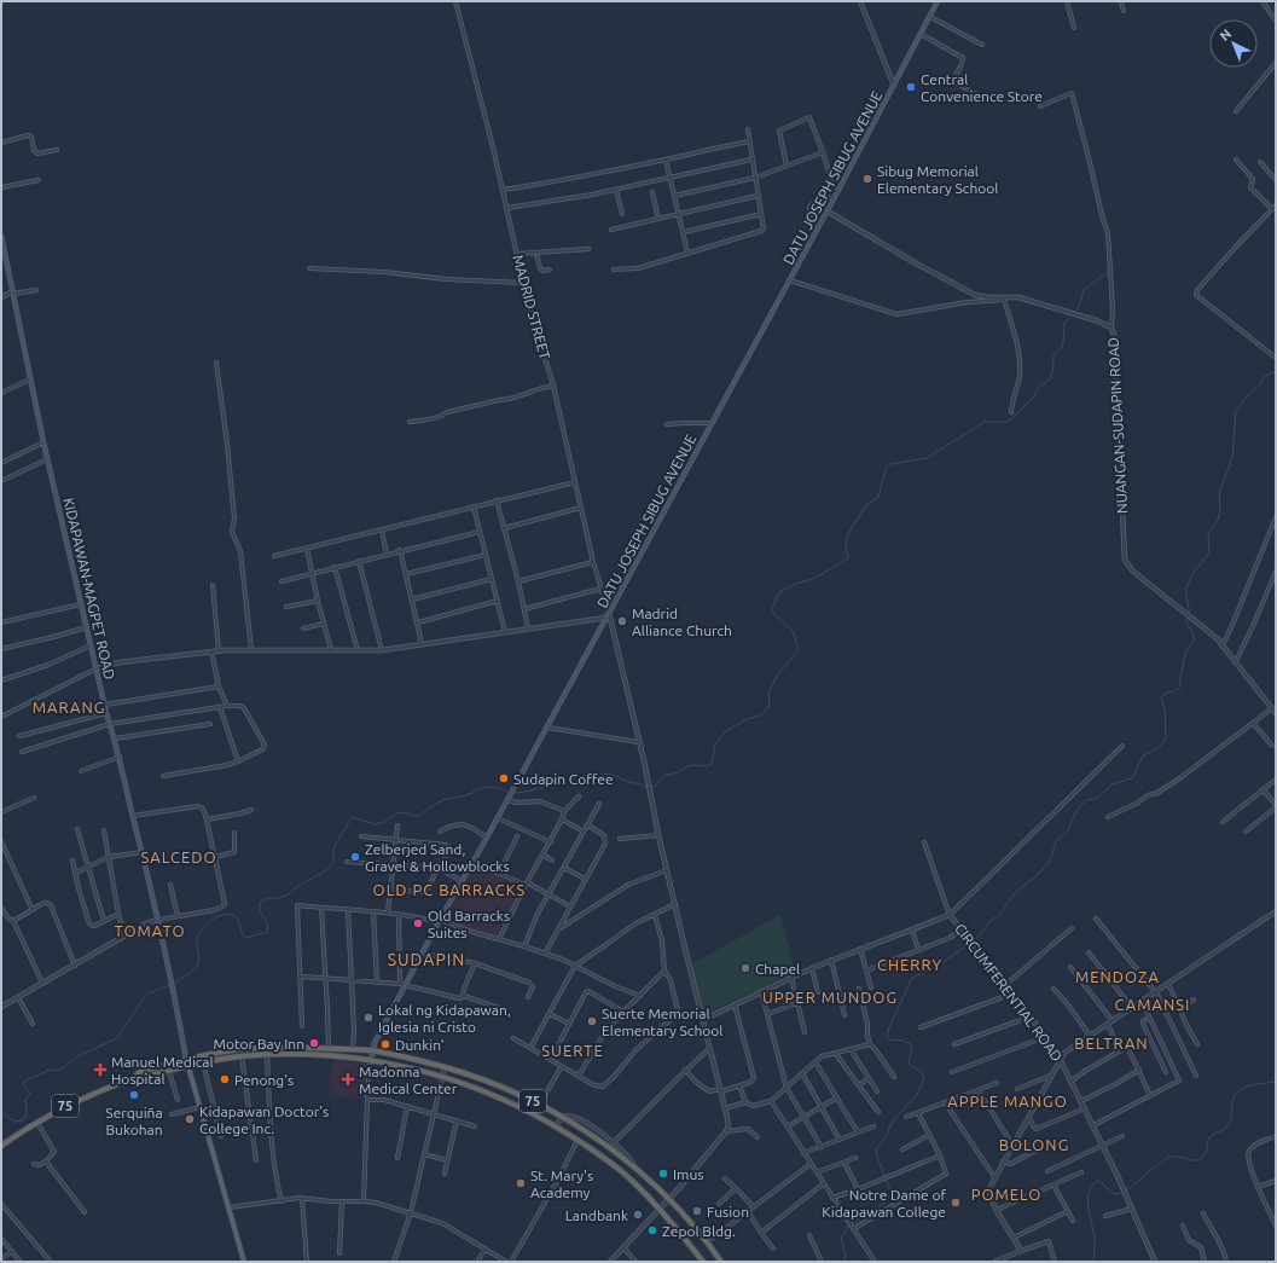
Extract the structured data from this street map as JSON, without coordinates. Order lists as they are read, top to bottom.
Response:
{
  "streets": {
    "highway": ["75"],
    "main road": ["DATU JOSEPH SIBUG AVENUE", "KIDAPAWAN-MAGPET ROAD"],
    "street": ["MADRID STREET", "NUANGAN-SUDAPIN ROAD", "CIRCUMFERENTIAL ROAD"]
  },
  "crossings": [
    ["DATU JOSEPH SIBUG AVENUE", "MADRID STREET"],
    ["DATU JOSEPH SIBUG AVENUE", "NUANGAN-SUDAPIN ROAD"],
    ["DATU JOSEPH SIBUG AVENUE", "75"],
    ["KIDAPAWAN-MAGPET ROAD", "75"]
  ],
  "districts": [
    "MARANG",
    "SALCEDO",
    "OLD PC BARRACKS",
    "TOMATO",
    "SUDAPIN",
    "CHERRY",
    "MENDOZA",
    "UPPER MUNDOG",
    "CAMANSI",
    "BELTRAN",
    "SUERTE",
    "APPLE MANGO",
    "BOLONG",
    "POMELO"
  ],
  "places": {
    "other": [
      "Central Convenience Store",
      "Sibug Memorial Elementary School",
      "Madrid Alliance Church",
      "Sudapin Coffee",
      "Zelberjed Sand, Gravel & Hollowblocks",
      "Old Barracks Suites",
      "Chapel",
      "Lokal ng Kidapawan, Iglesia ni Cristo",
      "Suerte Memorial Elementary School",
      "Motor Bay Inn",
      "Dunkin'",
      "Penong's",
      "Serquiña Bukohan",
      "Kidapawan Doctor's College Inc.",
      "Imus",
      "St. Mary's Academy",
      "Notre Dame of Kidapawan College",
      "Fusion",
      "Landbank",
      "Zepol Bldg."
    ],
    "health": ["Manuel Medical Hospital", "Madonna Medical Center"]
  },
  "north": "top left"
}
